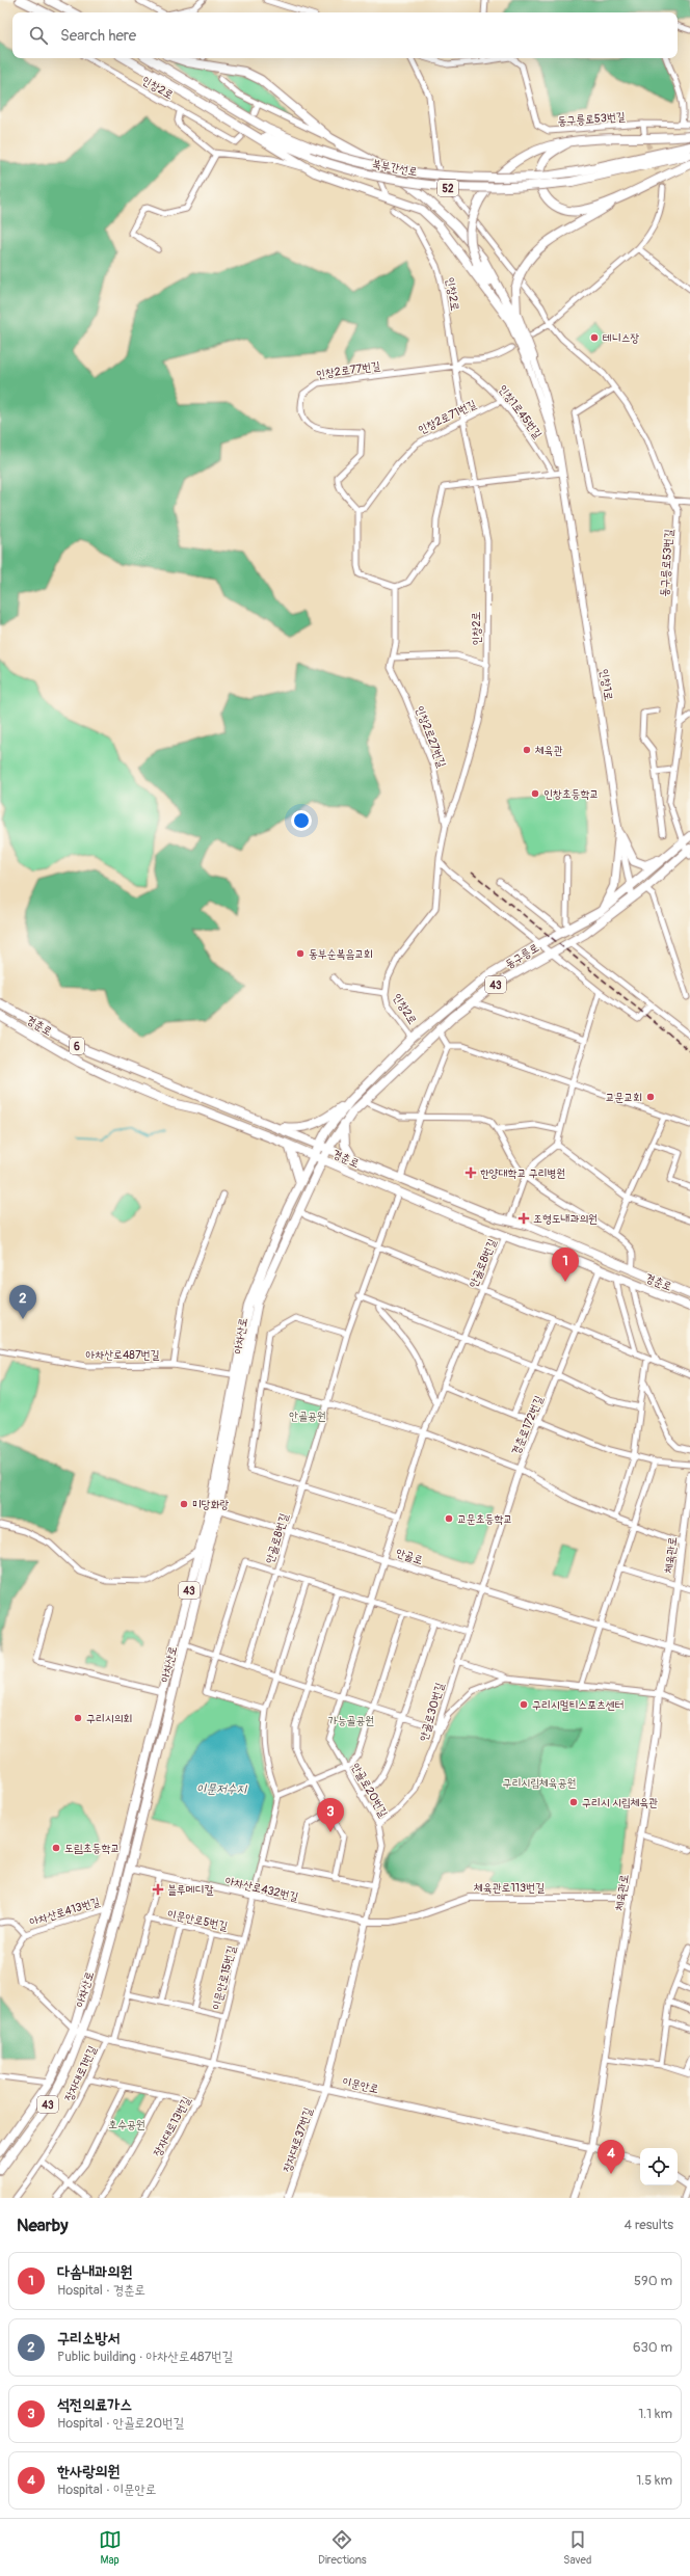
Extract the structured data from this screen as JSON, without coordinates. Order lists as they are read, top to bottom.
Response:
{
  "streets": {
    "main road": [
      "북부간선로",
      "52",
      "동구릉로",
      "43",
      "경춘로",
      "6",
      "아차산로"
    ],
    "street": [
      "인창2로",
      "동구릉로53번길",
      "인창2로77번길",
      "인창1로45번길",
      "인창2로71번길",
      "인창1로",
      "인창2로27번길",
      "안골로8번길",
      "아차산로487번길",
      "경춘로172번길",
      "체육관로",
      "안골로",
      "안골로30번길",
      "안골로20번길",
      "체육관로113번길",
      "아차산로432번길",
      "아차산로413번길",
      "이문안로5번길",
      "이문안로15번길",
      "장자대로1번길",
      "이문안로",
      "장자대로13번길",
      "장자대로37번길"
    ]
  },
  "crossings": [
    ["인창2로", "인창2로77번길"],
    ["인창2로", "인창1로45번길"],
    ["인창2로", "인창2로71번길"],
    ["인창2로", "인창2로27번길"],
    ["인창2로", "동구릉로"],
    ["동구릉로53번길", "동구릉로"],
    ["인창2로77번길", "인창1로45번길"],
    ["인창2로77번길", "인창2로71번길"],
    ["인창1로45번길", "인창2로71번길"],
    ["인창1로", "동구릉로"],
    ["동구릉로", "경춘로"],
    ["동구릉로", "아차산로"],
    ["경춘로", "안골로8번길"],
    ["경춘로", "아차산로"],
    ["경춘로", "경춘로172번길"],
    ["안골로8번길", "안골로"],
    ["안골로8번길", "안골로20번길"],
    ["아차산로", "아차산로487번길"],
    ["아차산로", "안골로"],
    ["아차산로", "아차산로432번길"],
    ["아차산로", "아차산로413번길"],
    ["아차산로", "이문안로"],
    ["경춘로172번길", "안골로"],
    ["경춘로172번길", "안골로30번길"],
    ["체육관로", "안골로"],
    ["체육관로", "체육관로113번길"],
    ["체육관로", "이문안로"],
    ["안골로", "안골로30번길"],
    ["안골로", "안골로20번길"],
    ["안골로30번길", "안골로20번길"],
    ["안골로20번길", "체육관로113번길"],
    ["안골로20번길", "아차산로432번길"],
    ["안골로20번길", "장자대로37번길"],
    ["체육관로113번길", "아차산로432번길"],
    ["체육관로113번길", "장자대로37번길"],
    ["아차산로432번길", "이문안로15번길"],
    ["아차산로432번길", "장자대로37번길"],
    ["아차산로413번길", "이문안로"],
    ["이문안로5번길", "이문안로15번길"],
    ["이문안로15번길", "이문안로"],
    ["이문안로15번길", "장자대로13번길"],
    ["장자대로1번길", "이문안로"],
    ["이문안로", "장자대로13번길"],
    ["이문안로", "장자대로37번길"]
  ],
  "water": ["이문저수지"],
  "parks": [
    "안골공원",
    "가능골공원",
    "구리시립체육공원",
    "호수공원"
  ],
  "places": {
    "other": [
      "테니스장",
      "체육관",
      "인창초등학교",
      "동부순복음교회",
      "교문교회",
      "미당화랑",
      "교문초등학교",
      "구리시멀티스포츠센터",
      "구리시의회",
      "구리시 시립체육관",
      "도림초등학교"
    ],
    "health": ["한양대학교 구리병원", "조형도내과의원", "블루메디칼"]
  },
  "page": {
    "search": "Search here",
    "pins": [
      "1",
      "2",
      "3",
      "4"
    ],
    "heading": ["Nearby", "4 results"],
    "list": [
      {
        "mark": "1",
        "name": "다솜내과의원",
        "note": "Hospital · 경춘로",
        "value": "590 m"
      },
      {
        "mark": "2",
        "name": "구리소방서",
        "note": "Public building · 아차산로487번길",
        "value": "630 m"
      },
      {
        "mark": "3",
        "name": "석전의료가스",
        "note": "Hospital · 안골로20번길",
        "value": "1.1 km"
      },
      {
        "mark": "4",
        "name": "한사랑의원",
        "note": "Hospital · 이문안로",
        "value": "1.5 km"
      }
    ],
    "nav": ["Map", "Directions", "Saved"]
  }
}
